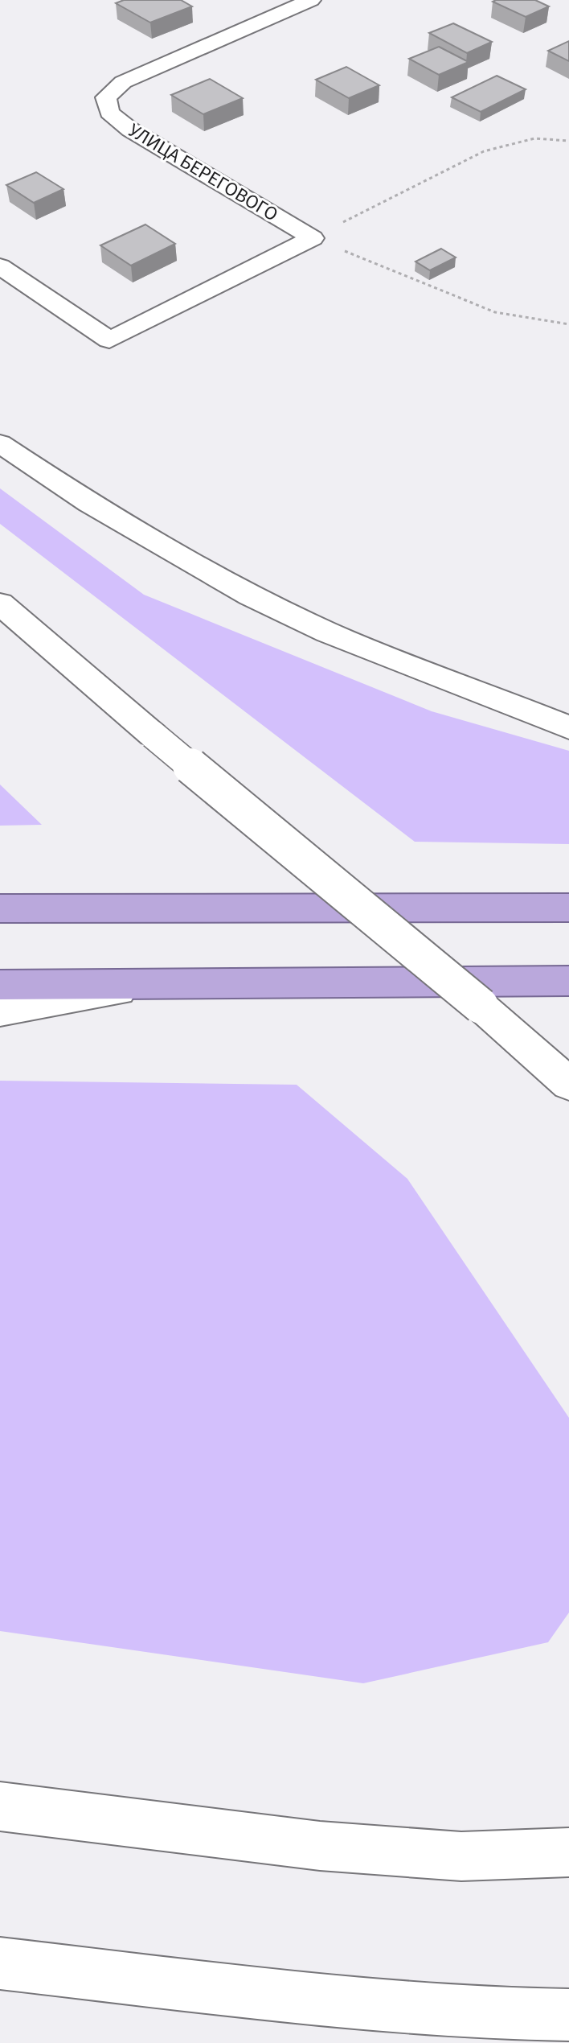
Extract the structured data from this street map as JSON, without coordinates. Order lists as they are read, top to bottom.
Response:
{
  "streets": {
    "main road": ["УЛИЦА БЕРЕГОВОГО"]
  }
}
